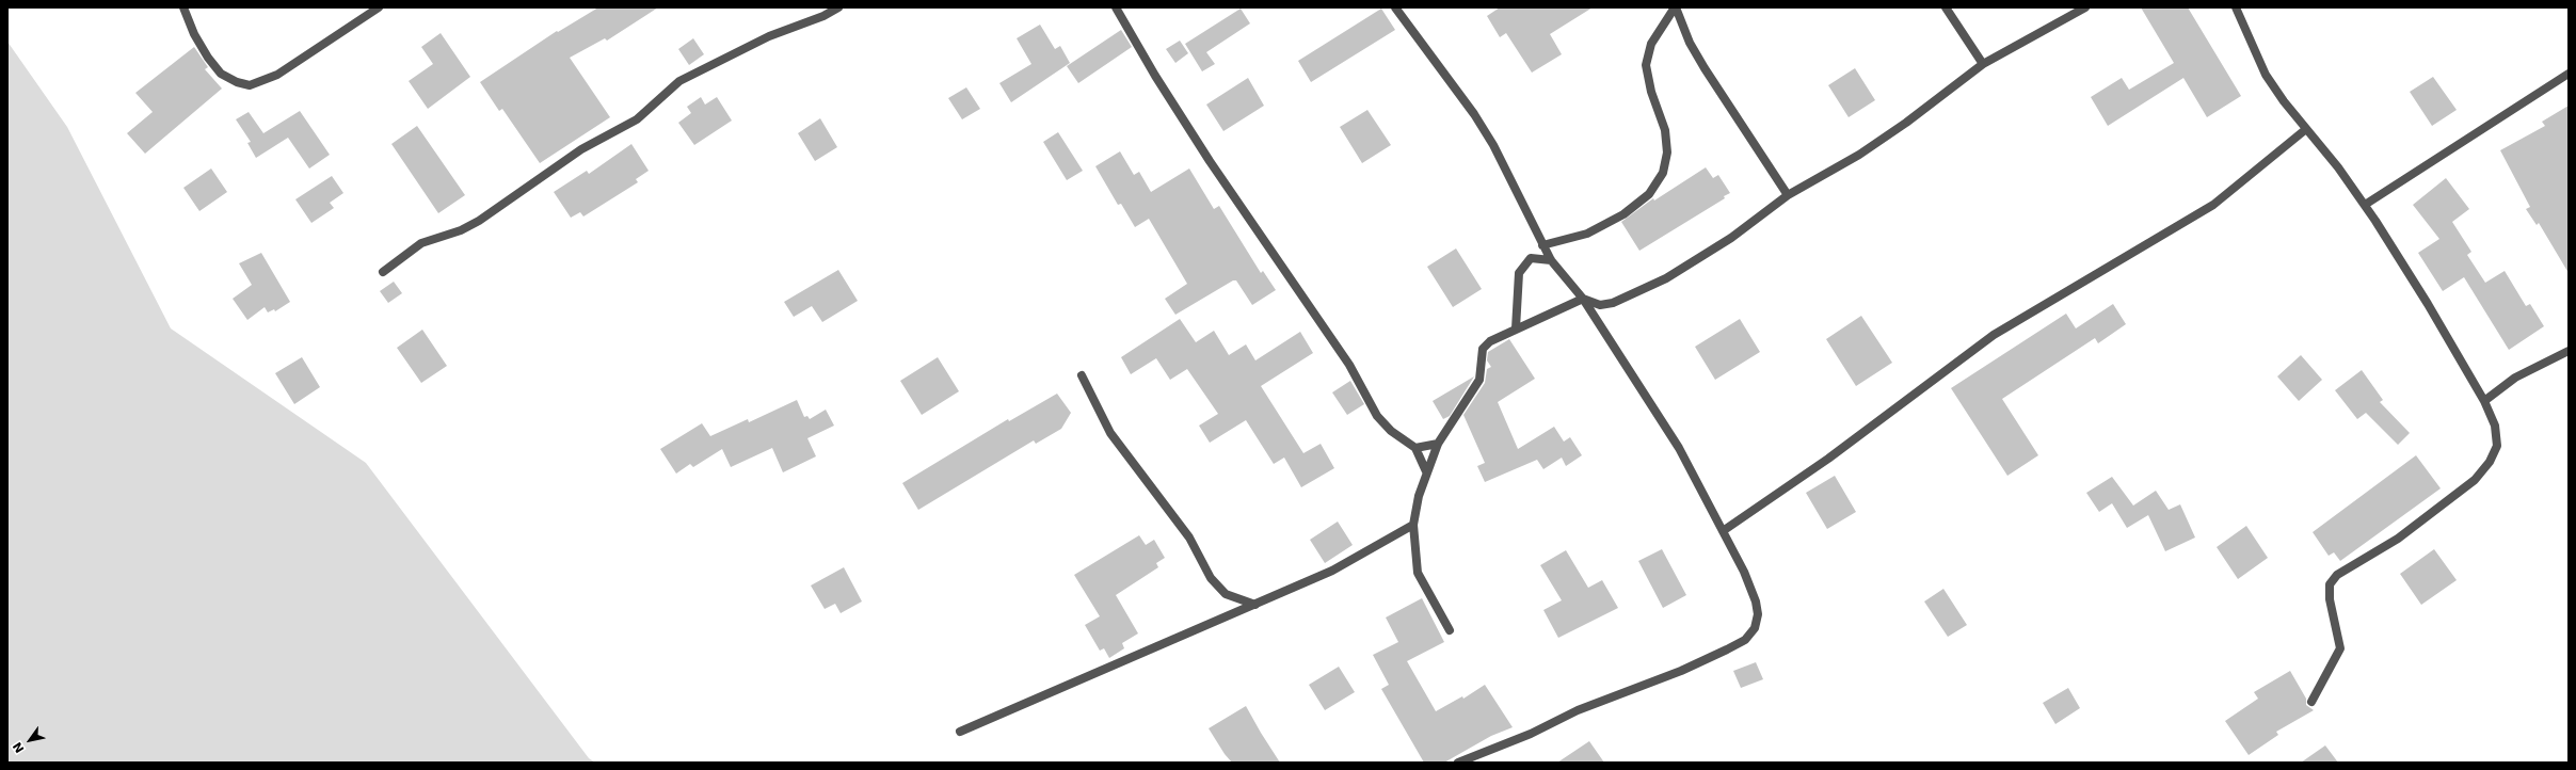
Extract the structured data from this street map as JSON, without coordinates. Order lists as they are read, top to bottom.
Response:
{
  "north": "bottom left"
}
